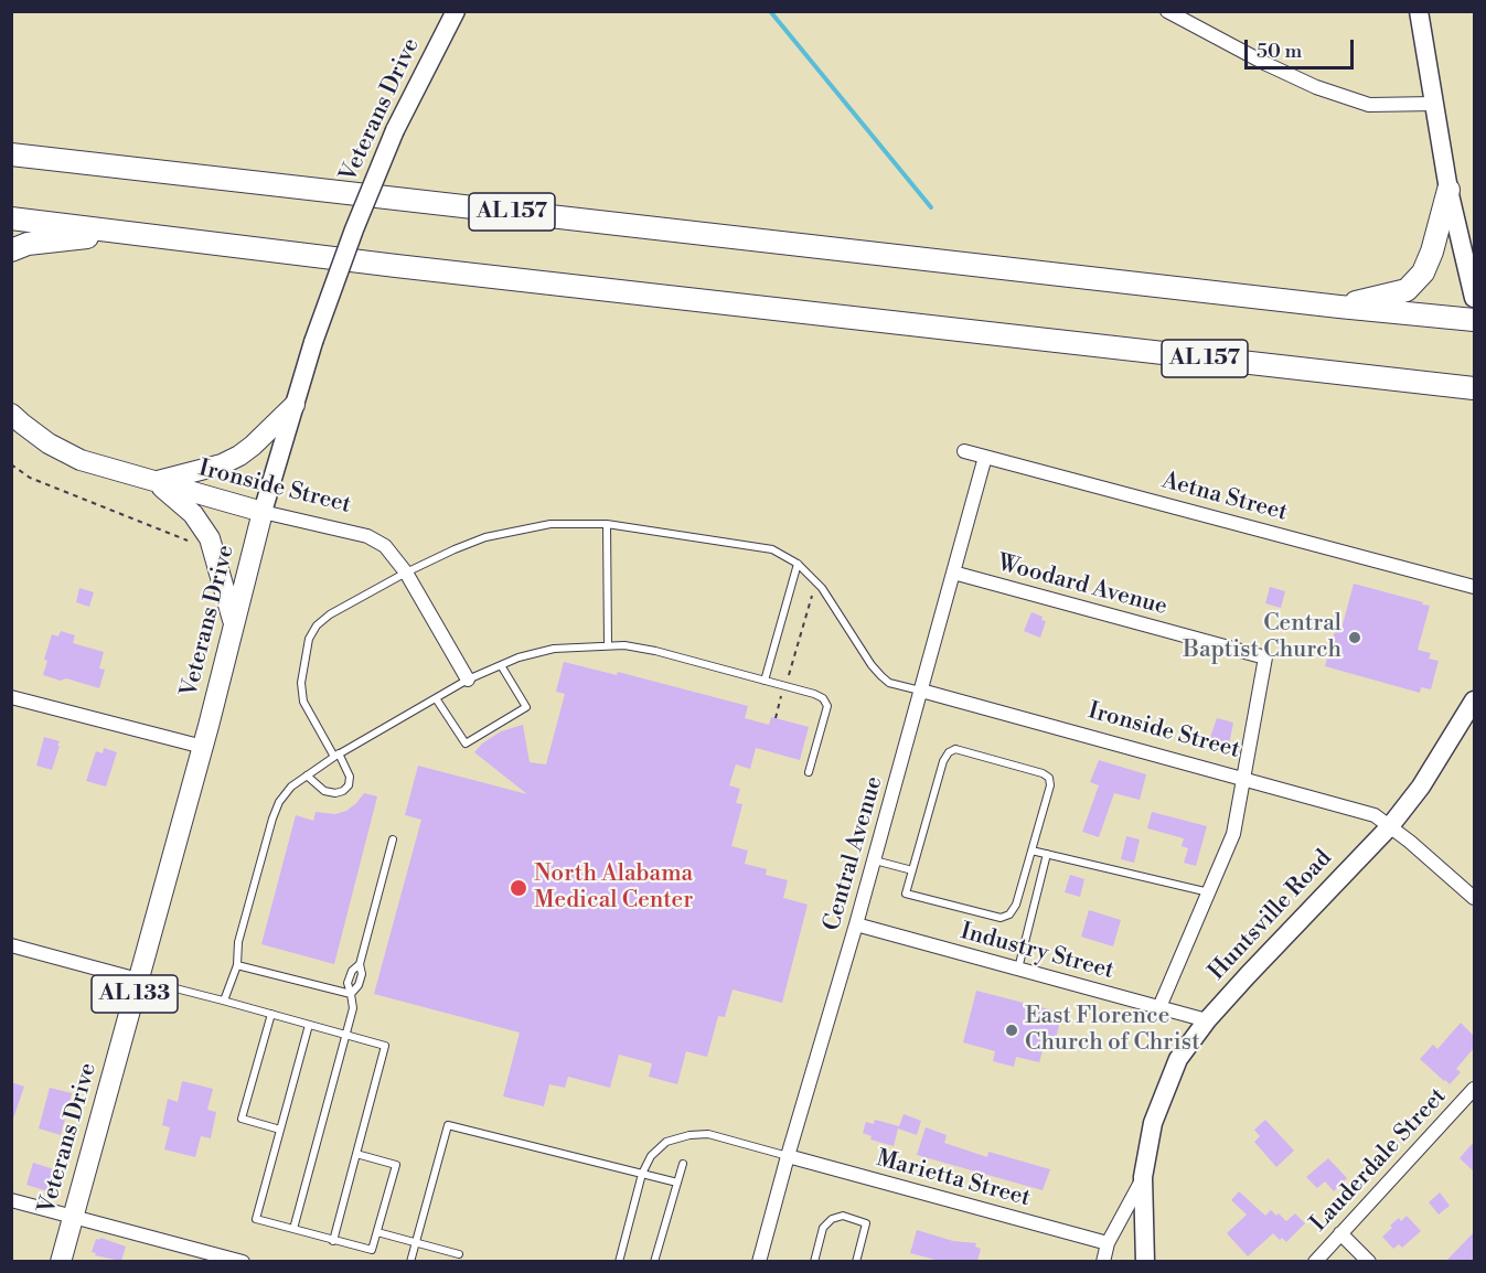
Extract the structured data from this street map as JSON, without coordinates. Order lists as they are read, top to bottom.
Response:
{
  "streets": {
    "highway": ["AL 157"],
    "main road": [
      "Veterans Drive",
      "Ironside Street",
      "Huntsville Road",
      "AL 133"
    ],
    "street": [
      "Aetna Street",
      "Woodard Avenue",
      "Central Avenue",
      "Industry Street",
      "Lauderdale Street",
      "Marietta Street"
    ]
  },
  "crossings": [
    ["Veterans Drive", "Ironside Street"],
    ["Ironside Street", "Woodard Avenue"],
    ["Ironside Street", "Central Avenue"],
    ["Ironside Street", "Huntsville Road"],
    ["Aetna Street", "Central Avenue"],
    ["Woodard Avenue", "Central Avenue"],
    ["Woodard Avenue", "Industry Street"],
    ["Central Avenue", "Industry Street"],
    ["Central Avenue", "Marietta Street"],
    ["Huntsville Road", "Industry Street"]
  ],
  "places": ["Central Baptist Church", "North Alabama Medical Center", "East Florence Church of Christ"],
  "scale_bar": "50 m"
}
